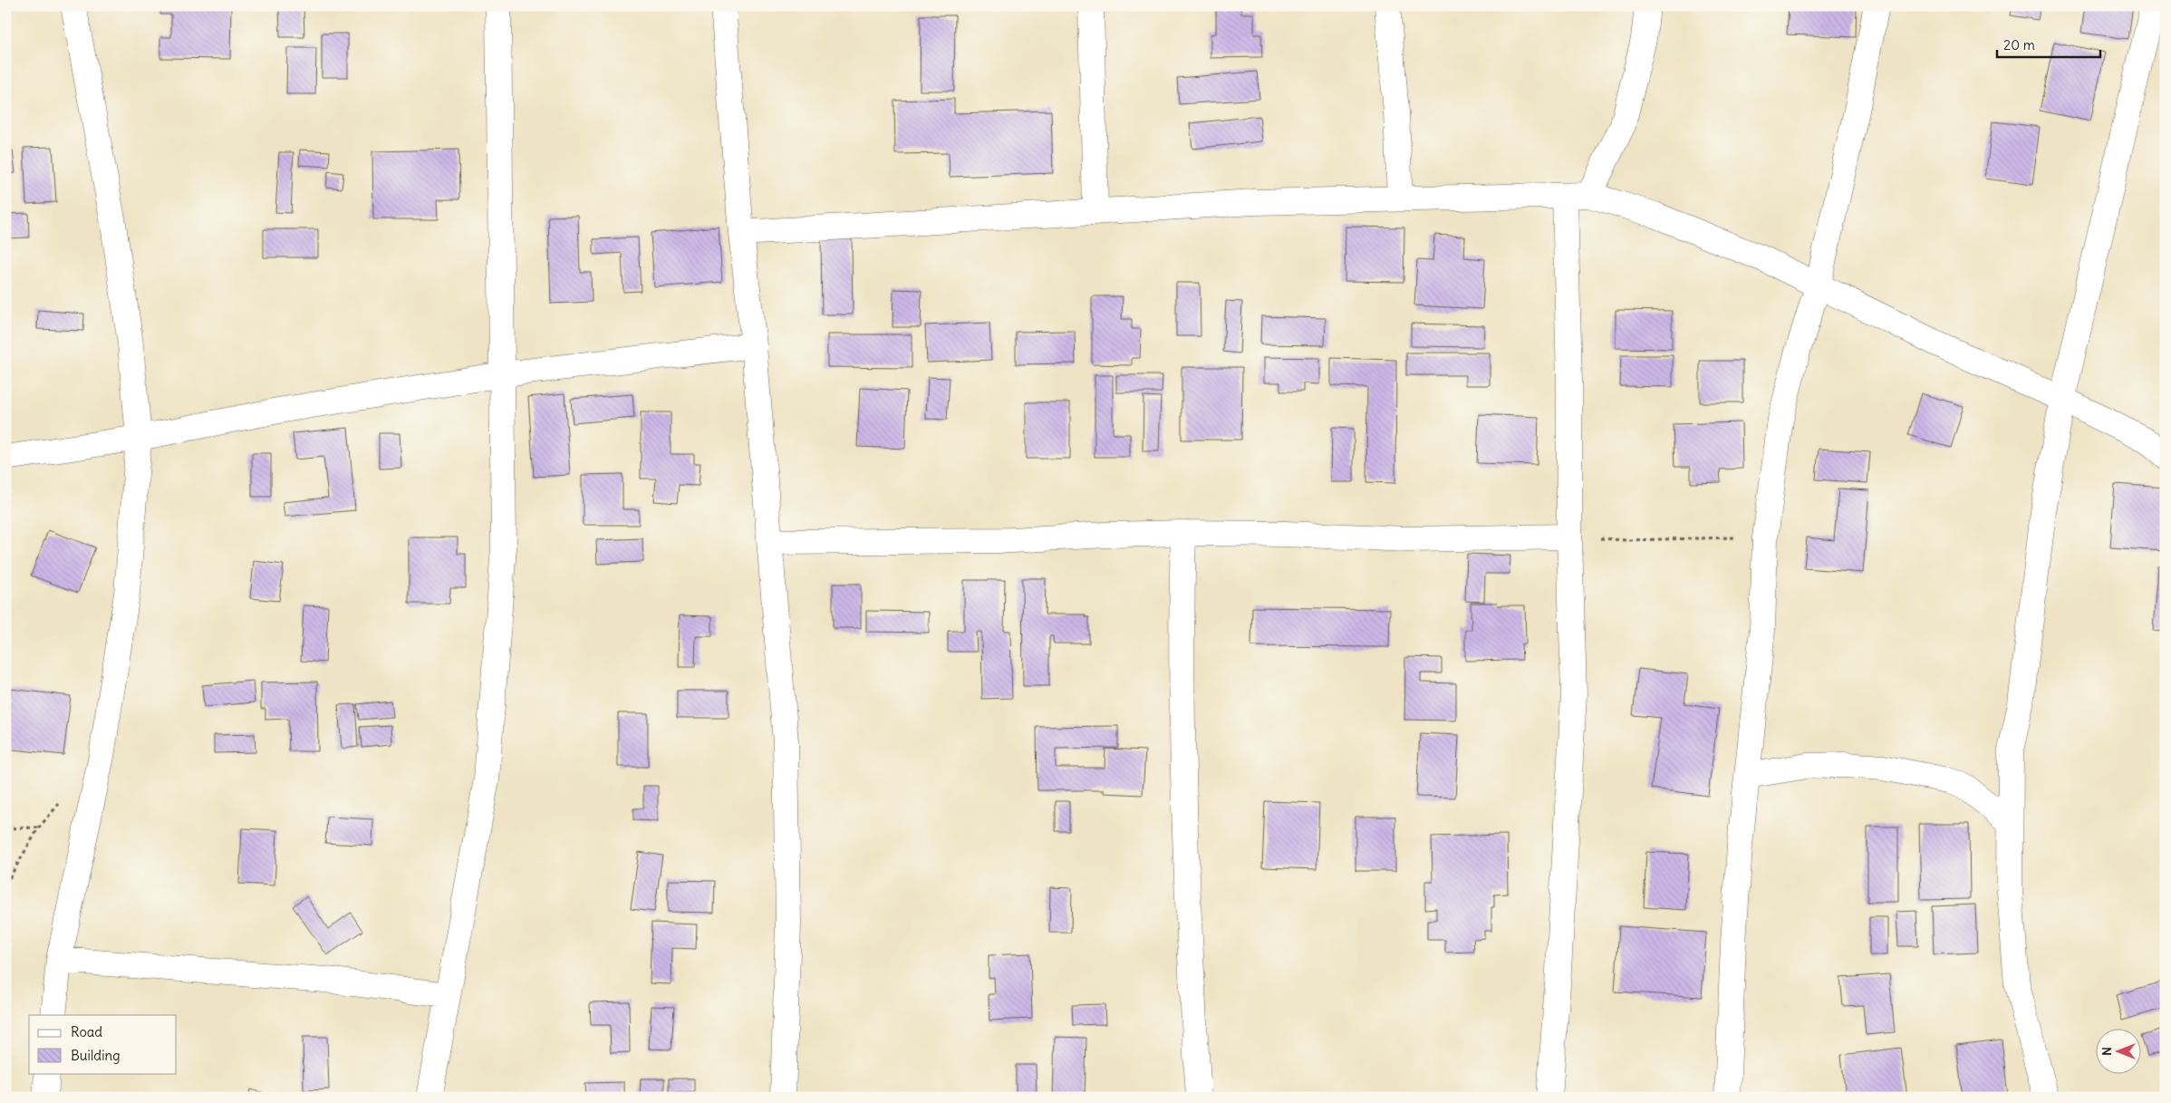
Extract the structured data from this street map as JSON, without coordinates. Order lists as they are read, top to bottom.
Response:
{
  "legend": ["Road", "Building"],
  "scale_bar": "20 m",
  "north": "left"
}
